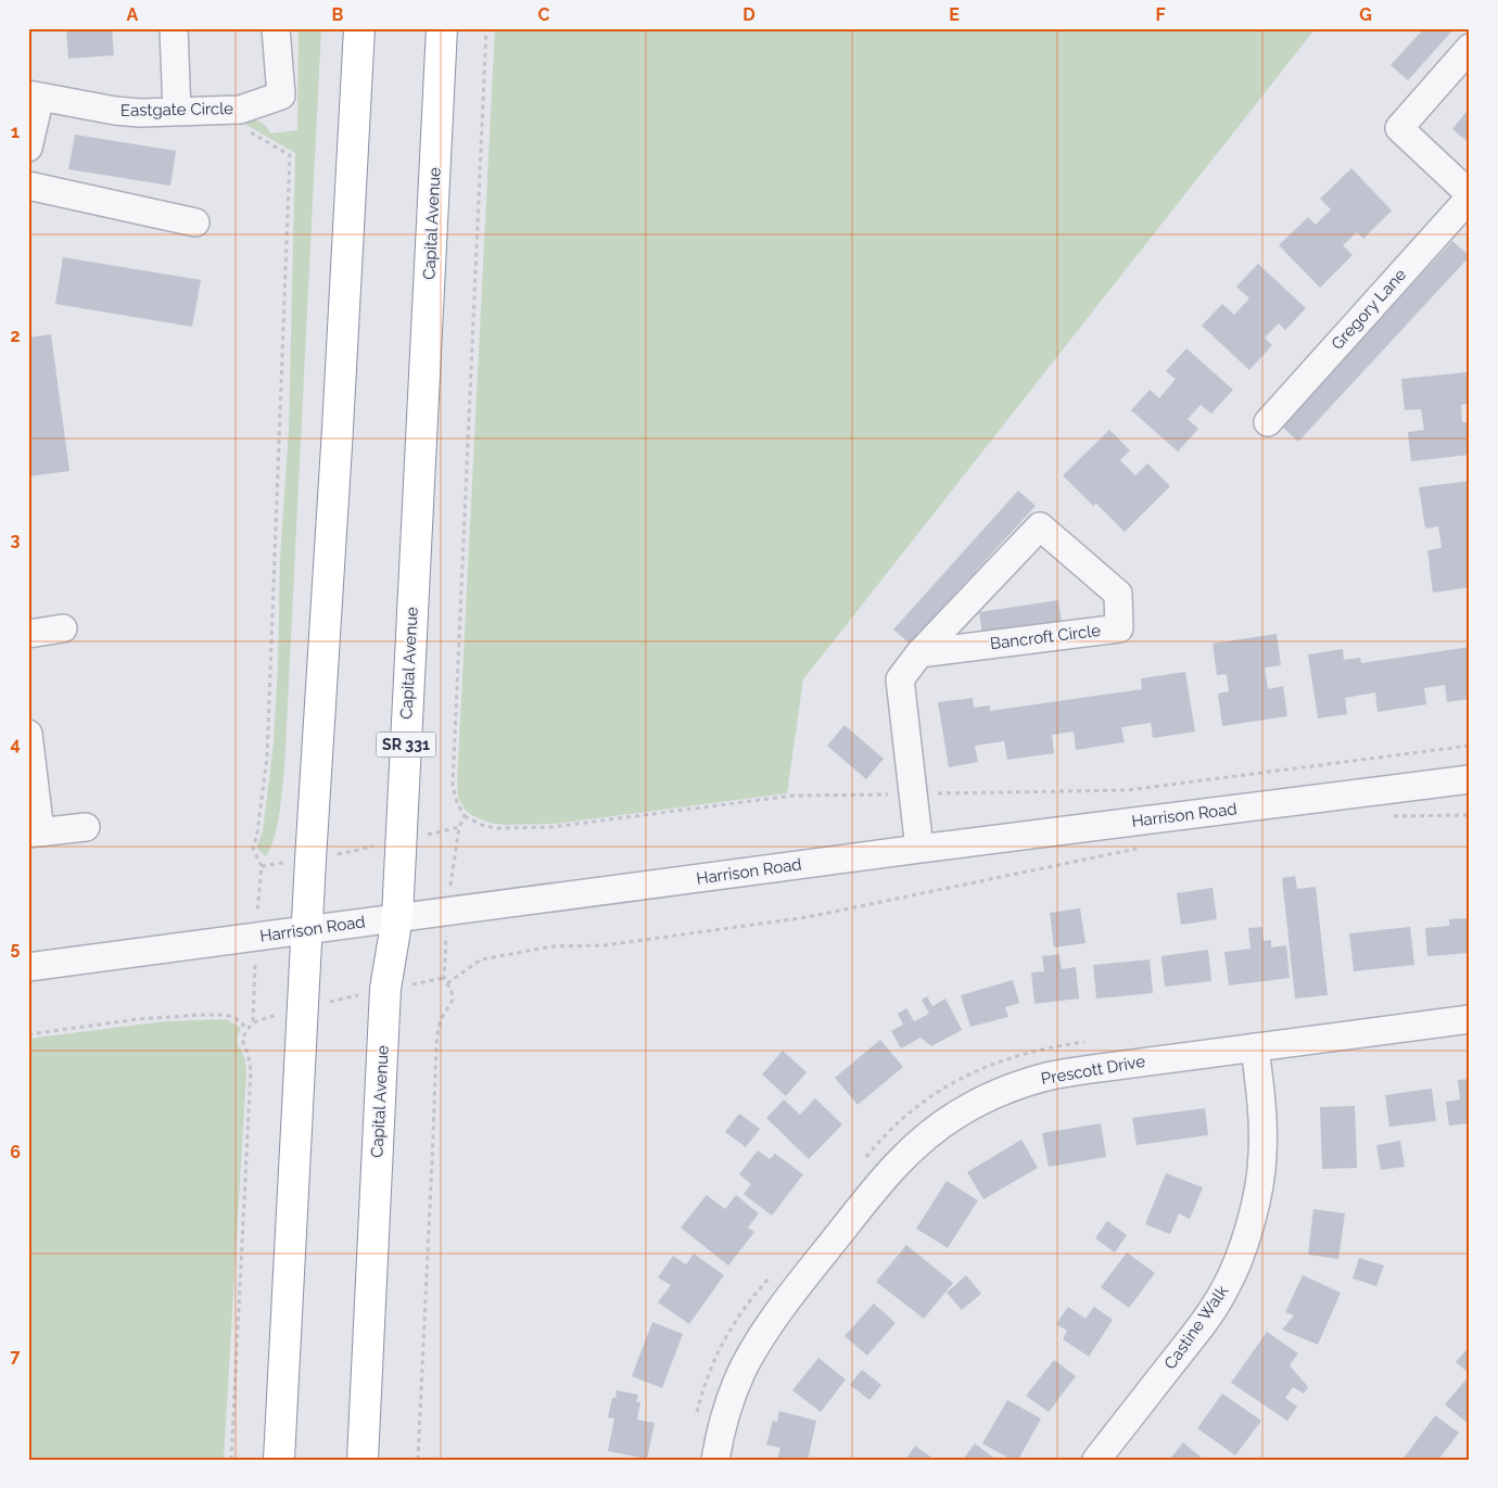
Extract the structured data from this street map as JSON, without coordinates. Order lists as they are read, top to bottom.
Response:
{
  "streets": {
    "highway": ["Capital Avenue", "SR 331"],
    "street": [
      "Eastgate Circle",
      "Gregory Lane",
      "Bancroft Circle",
      "Harrison Road",
      "Prescott Drive",
      "Castine Walk"
    ]
  },
  "crossings": [
    ["Capital Avenue", "Harrison Road"],
    ["Bancroft Circle", "Harrison Road"],
    ["Prescott Drive", "Castine Walk"]
  ],
  "grid": {
    "columns": [
      "A",
      "B",
      "C",
      "D",
      "E",
      "F",
      "G"
    ],
    "rows": [
      "1",
      "2",
      "3",
      "4",
      "5",
      "6",
      "7"
    ]
  }
}
